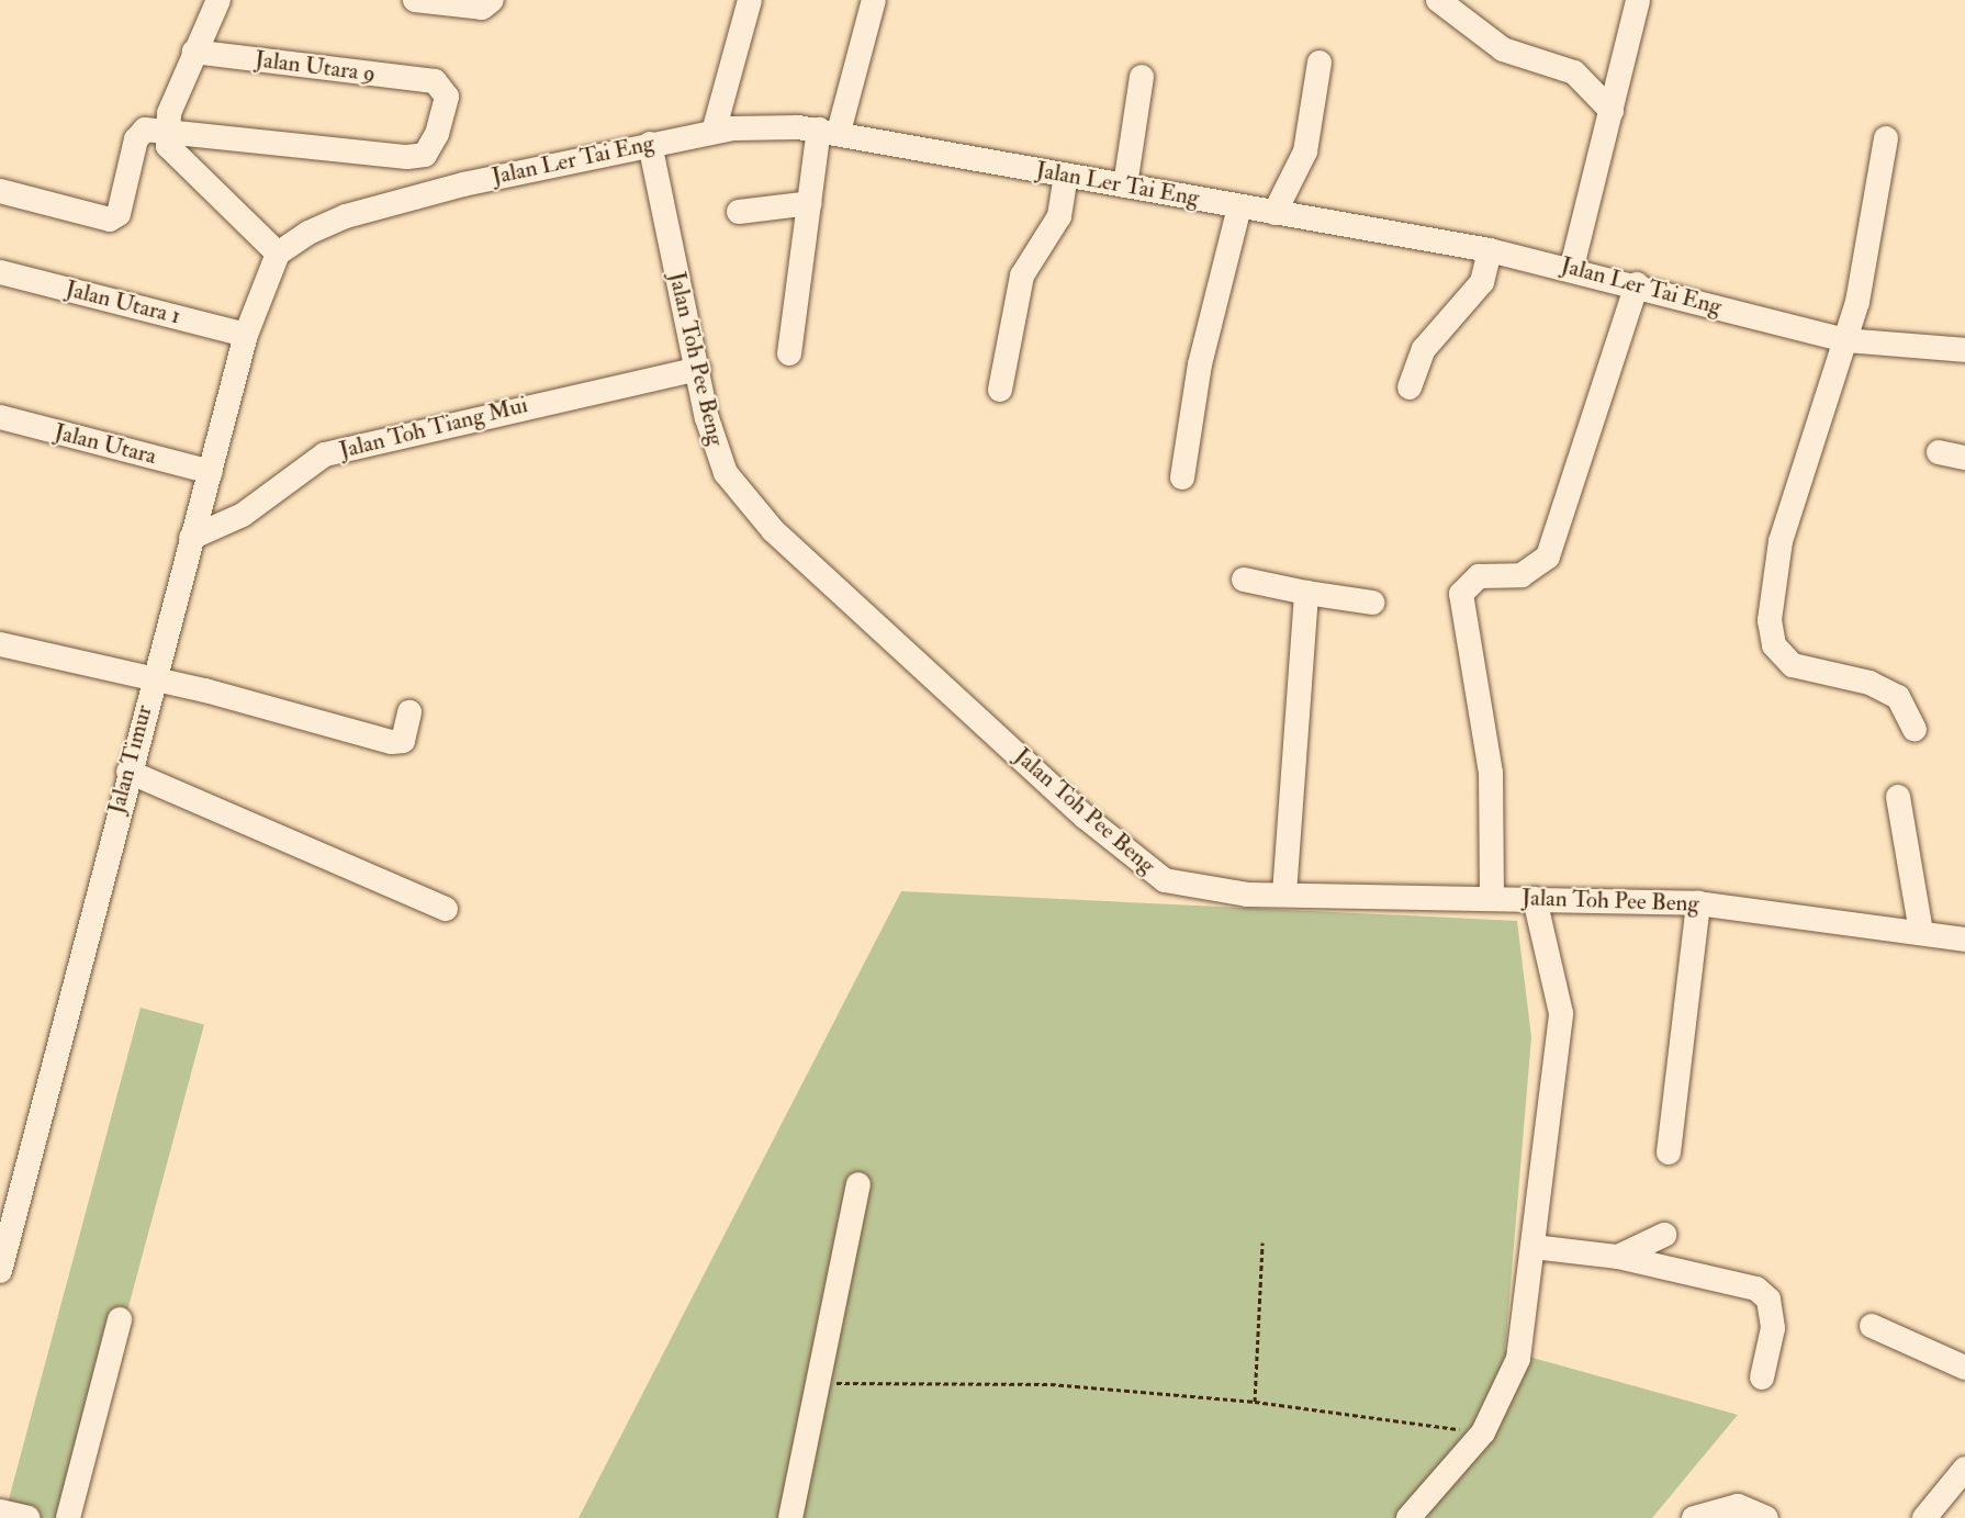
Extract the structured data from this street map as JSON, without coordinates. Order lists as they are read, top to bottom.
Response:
{
  "streets": {
    "street": [
      "Jalan Utara 9",
      "Jalan Ler Tai Eng",
      "Jalan Utara 1",
      "Jalan Toh Pee Beng",
      "Jalan Toh Tiang Mui",
      "Jalan Utara",
      "Jalan Timur"
    ]
  },
  "crossings": [
    ["Jalan Ler Tai Eng", "Jalan Toh Pee Beng"],
    ["Jalan Ler Tai Eng", "Jalan Timur"],
    ["Jalan Utara 1", "Jalan Timur"],
    ["Jalan Toh Pee Beng", "Jalan Toh Tiang Mui"],
    ["Jalan Toh Tiang Mui", "Jalan Timur"],
    ["Jalan Utara", "Jalan Timur"]
  ]
}
